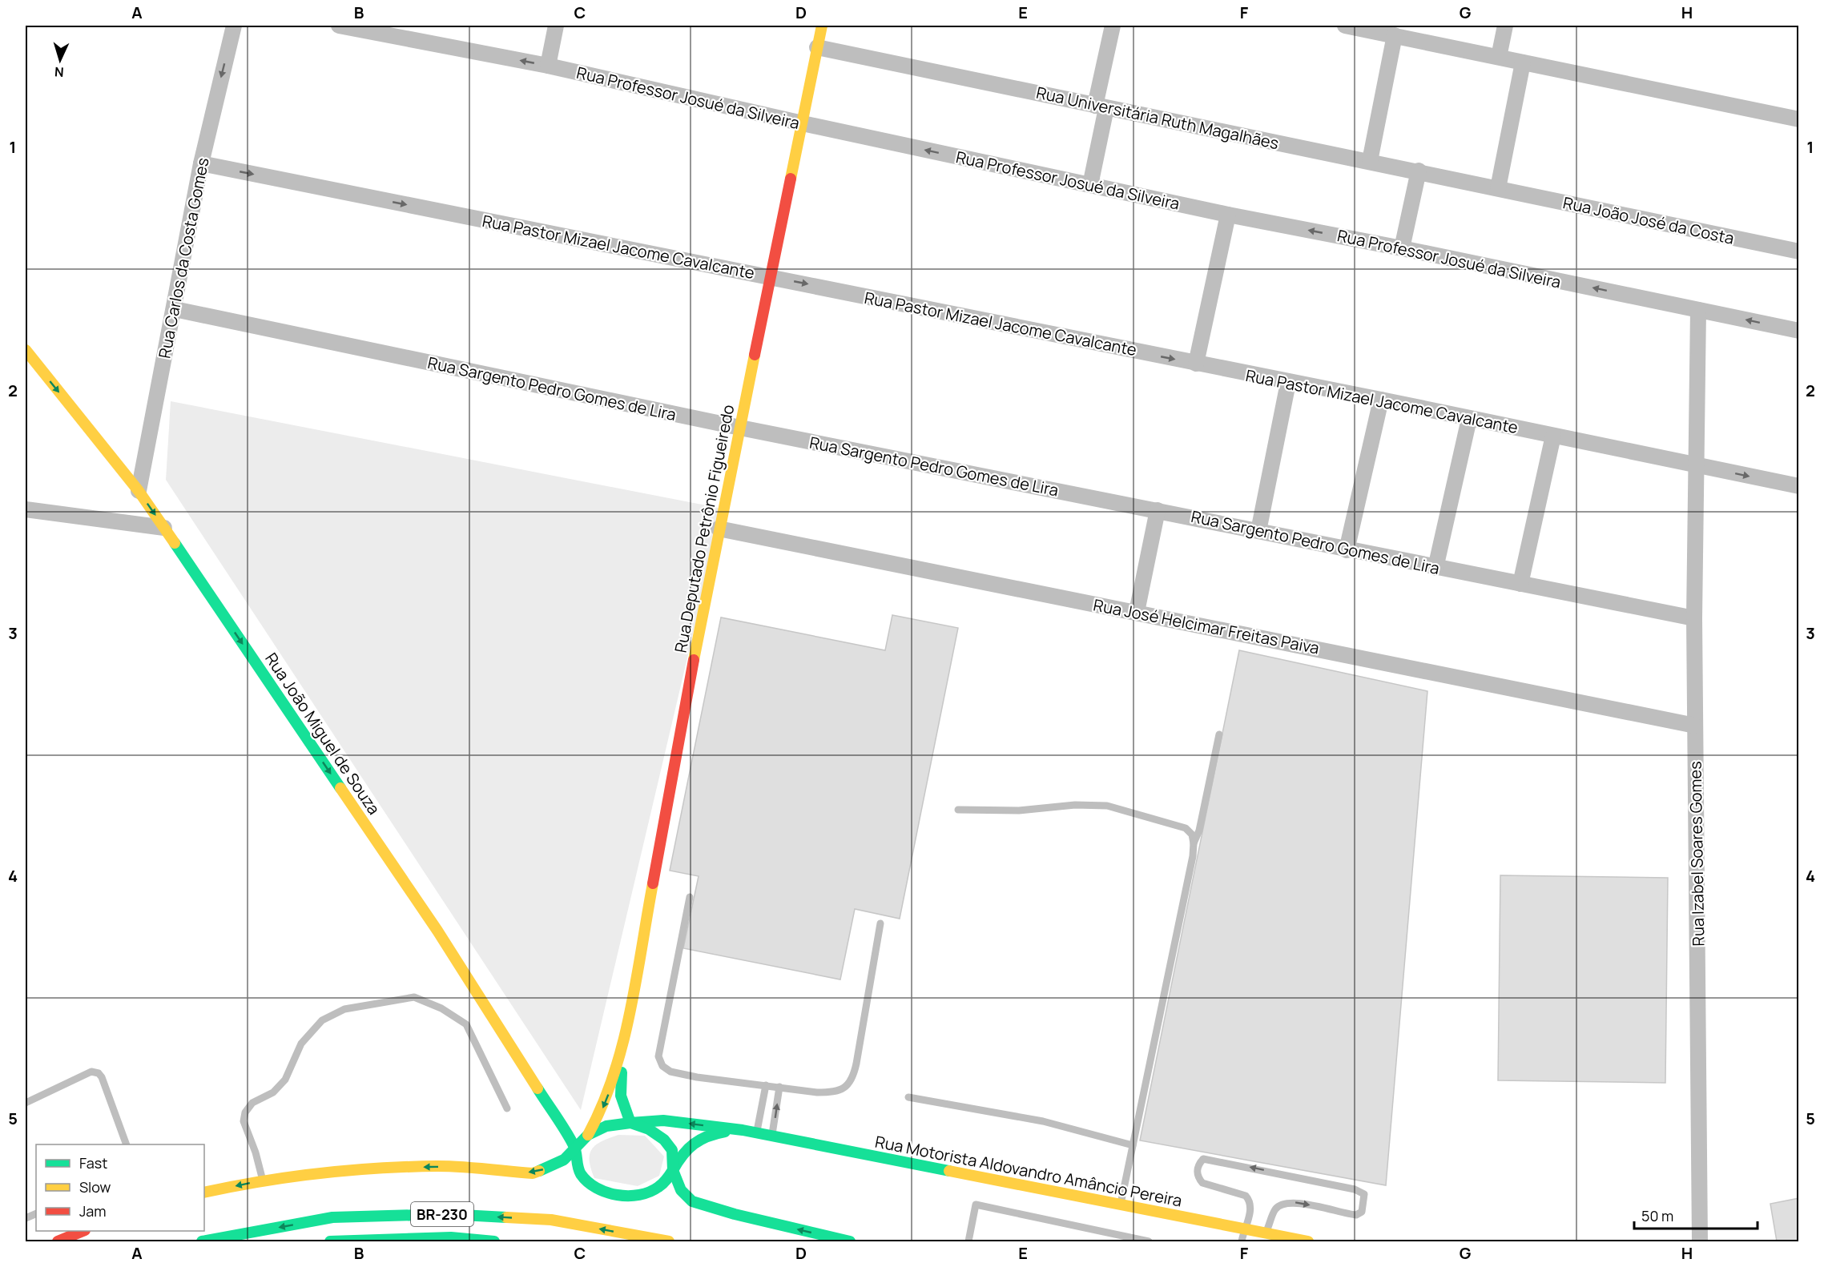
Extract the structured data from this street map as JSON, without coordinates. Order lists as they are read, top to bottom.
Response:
{
  "streets": {
    "main road": [
      "Rua Deputado Petrônio Figueiredo",
      "Rua João Miguel de Souza",
      "Rua Motorista Aldovandro Amâncio Pereira",
      "BR-230"
    ],
    "street": [
      "Rua Professor Josué da Silveira",
      "Rua Universitária Ruth Magalhães",
      "Rua João José da Costa",
      "Rua Pastor Mizael Jacome Cavalcante",
      "Rua Carlos da Costa Gomes",
      "Rua Sargento Pedro Gomes de Lira",
      "Rua José Helcimar Freitas Paiva",
      "Rua Izabel Soares Gomes"
    ]
  },
  "crossings": [
    ["Rua Professor Josué da Silveira", "Rua Deputado Petrônio Figueiredo"],
    ["Rua Professor Josué da Silveira", "Rua Izabel Soares Gomes"],
    ["Rua Universitária Ruth Magalhães", "Rua João José da Costa"],
    ["Rua Universitária Ruth Magalhães", "Rua Deputado Petrônio Figueiredo"],
    ["Rua Pastor Mizael Jacome Cavalcante", "Rua Carlos da Costa Gomes"],
    ["Rua Pastor Mizael Jacome Cavalcante", "Rua Deputado Petrônio Figueiredo"],
    ["Rua Pastor Mizael Jacome Cavalcante", "Rua Izabel Soares Gomes"],
    ["Rua Carlos da Costa Gomes", "Rua Sargento Pedro Gomes de Lira"],
    ["Rua Carlos da Costa Gomes", "Rua João Miguel de Souza"],
    ["Rua Sargento Pedro Gomes de Lira", "Rua Deputado Petrônio Figueiredo"],
    ["Rua Sargento Pedro Gomes de Lira", "Rua Izabel Soares Gomes"],
    ["Rua Deputado Petrônio Figueiredo", "Rua José Helcimar Freitas Paiva"],
    ["Rua Deputado Petrônio Figueiredo", "Rua João Miguel de Souza"],
    ["Rua Deputado Petrônio Figueiredo", "Rua Motorista Aldovandro Amâncio Pereira"],
    ["Rua José Helcimar Freitas Paiva", "Rua Izabel Soares Gomes"],
    ["Rua João Miguel de Souza", "Rua Motorista Aldovandro Amâncio Pereira"]
  ],
  "one_way": ["Rua Professor Josué da Silveira", "Rua Pastor Mizael Jacome Cavalcante", "Rua João Miguel de Souza"],
  "legend": ["Fast", "Slow", "Jam"],
  "scale_bar": "50 m",
  "north": "bottom",
  "grid": {
    "columns": [
      "A",
      "B",
      "C",
      "D",
      "E",
      "F",
      "G",
      "H"
    ],
    "rows": [
      "1",
      "2",
      "3",
      "4",
      "5"
    ]
  }
}
